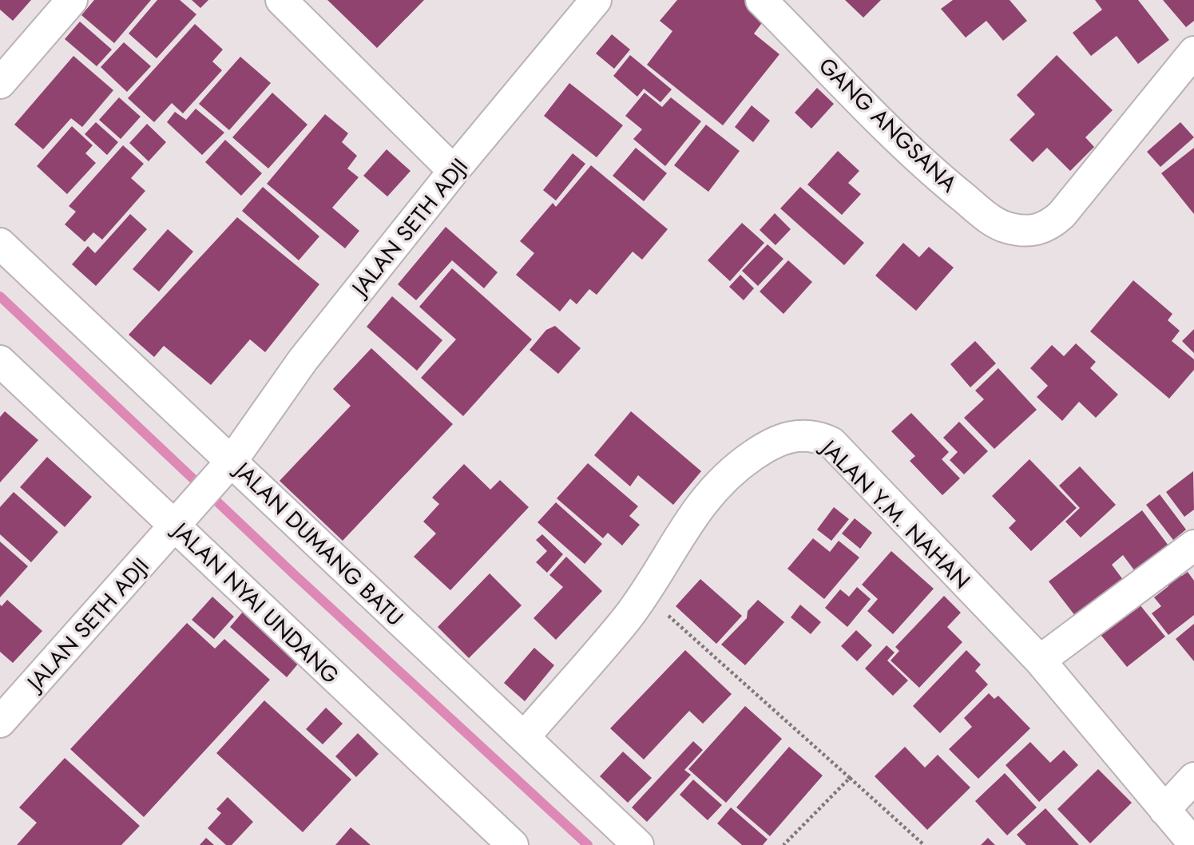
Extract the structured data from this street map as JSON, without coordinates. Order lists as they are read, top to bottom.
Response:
{
  "streets": {
    "street": [
      "GANG ANGSANA",
      "JALAN SETH ADJI",
      "JALAN Y.M. NAHAN",
      "JALAN DUMANG BATU",
      "JALAN NYAI UNDANG"
    ]
  },
  "crossings": [
    ["JALAN SETH ADJI", "JALAN DUMANG BATU"],
    ["JALAN SETH ADJI", "JALAN NYAI UNDANG"],
    ["JALAN Y.M. NAHAN", "JALAN DUMANG BATU"]
  ]
}
